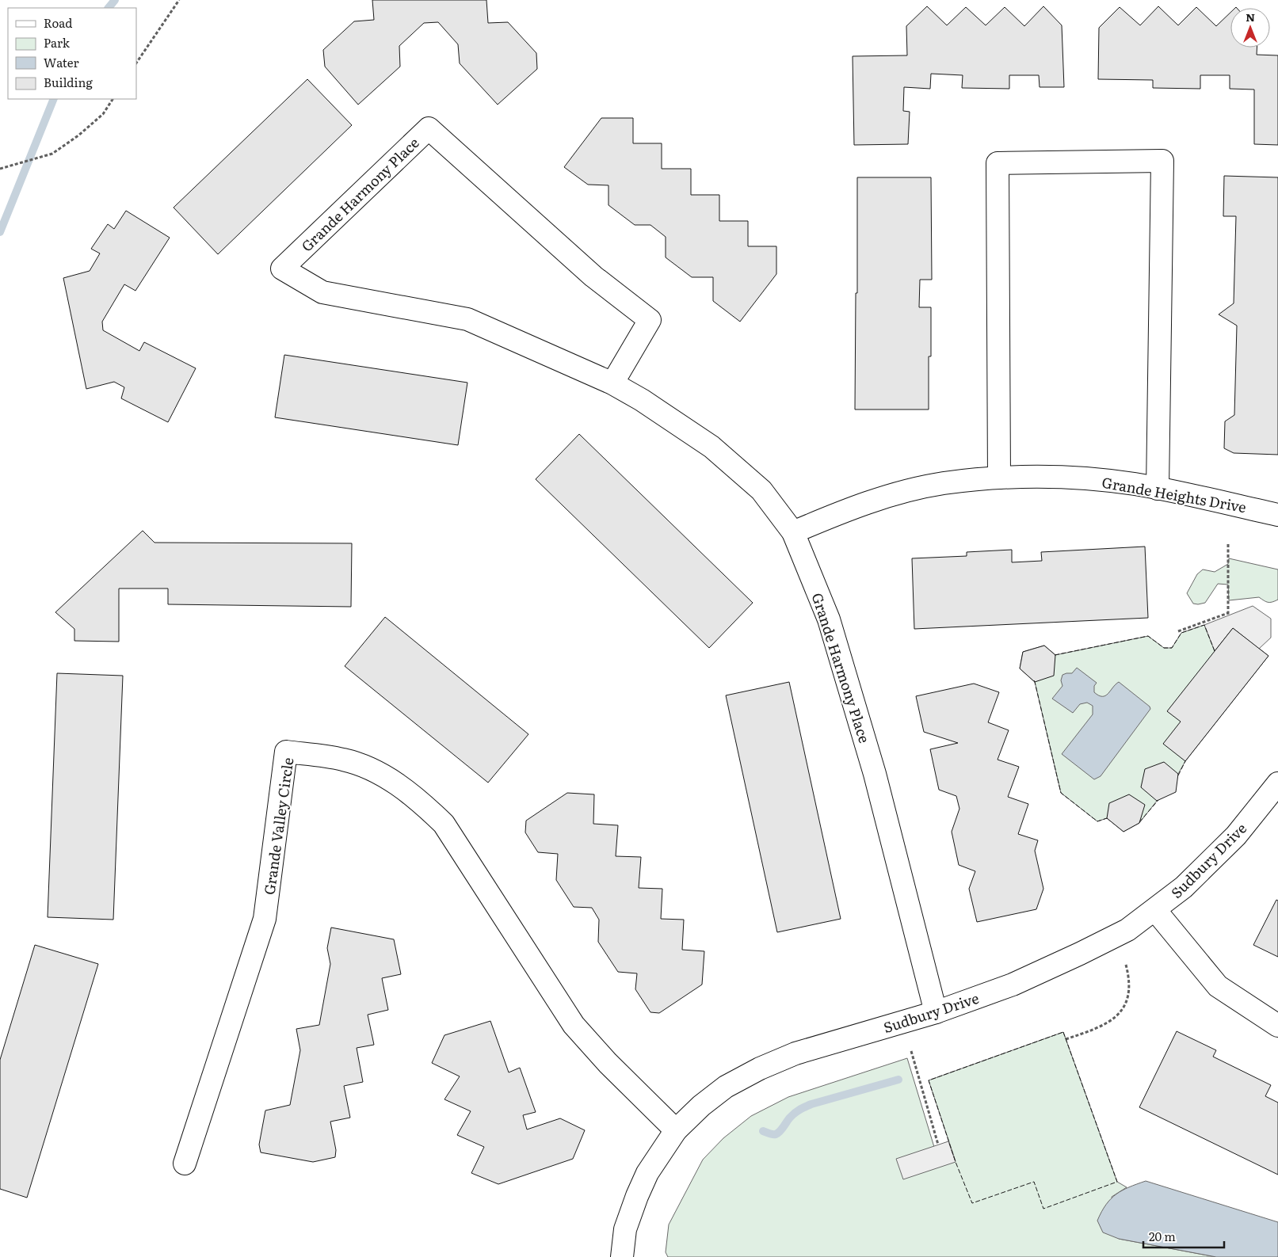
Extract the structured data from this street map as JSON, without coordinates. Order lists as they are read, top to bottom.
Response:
{
  "streets": {
    "street": [
      "Grande Harmony Place",
      "Grande Heights Drive",
      "Grande Valley Circle",
      "Sudbury Drive"
    ]
  },
  "crossings": [
    ["Grande Harmony Place", "Grande Heights Drive"],
    ["Grande Harmony Place", "Sudbury Drive"],
    ["Grande Valley Circle", "Sudbury Drive"]
  ],
  "legend": [
    "Road",
    "Park",
    "Water",
    "Building"
  ],
  "scale_bar": "20 m",
  "north": "top"
}
